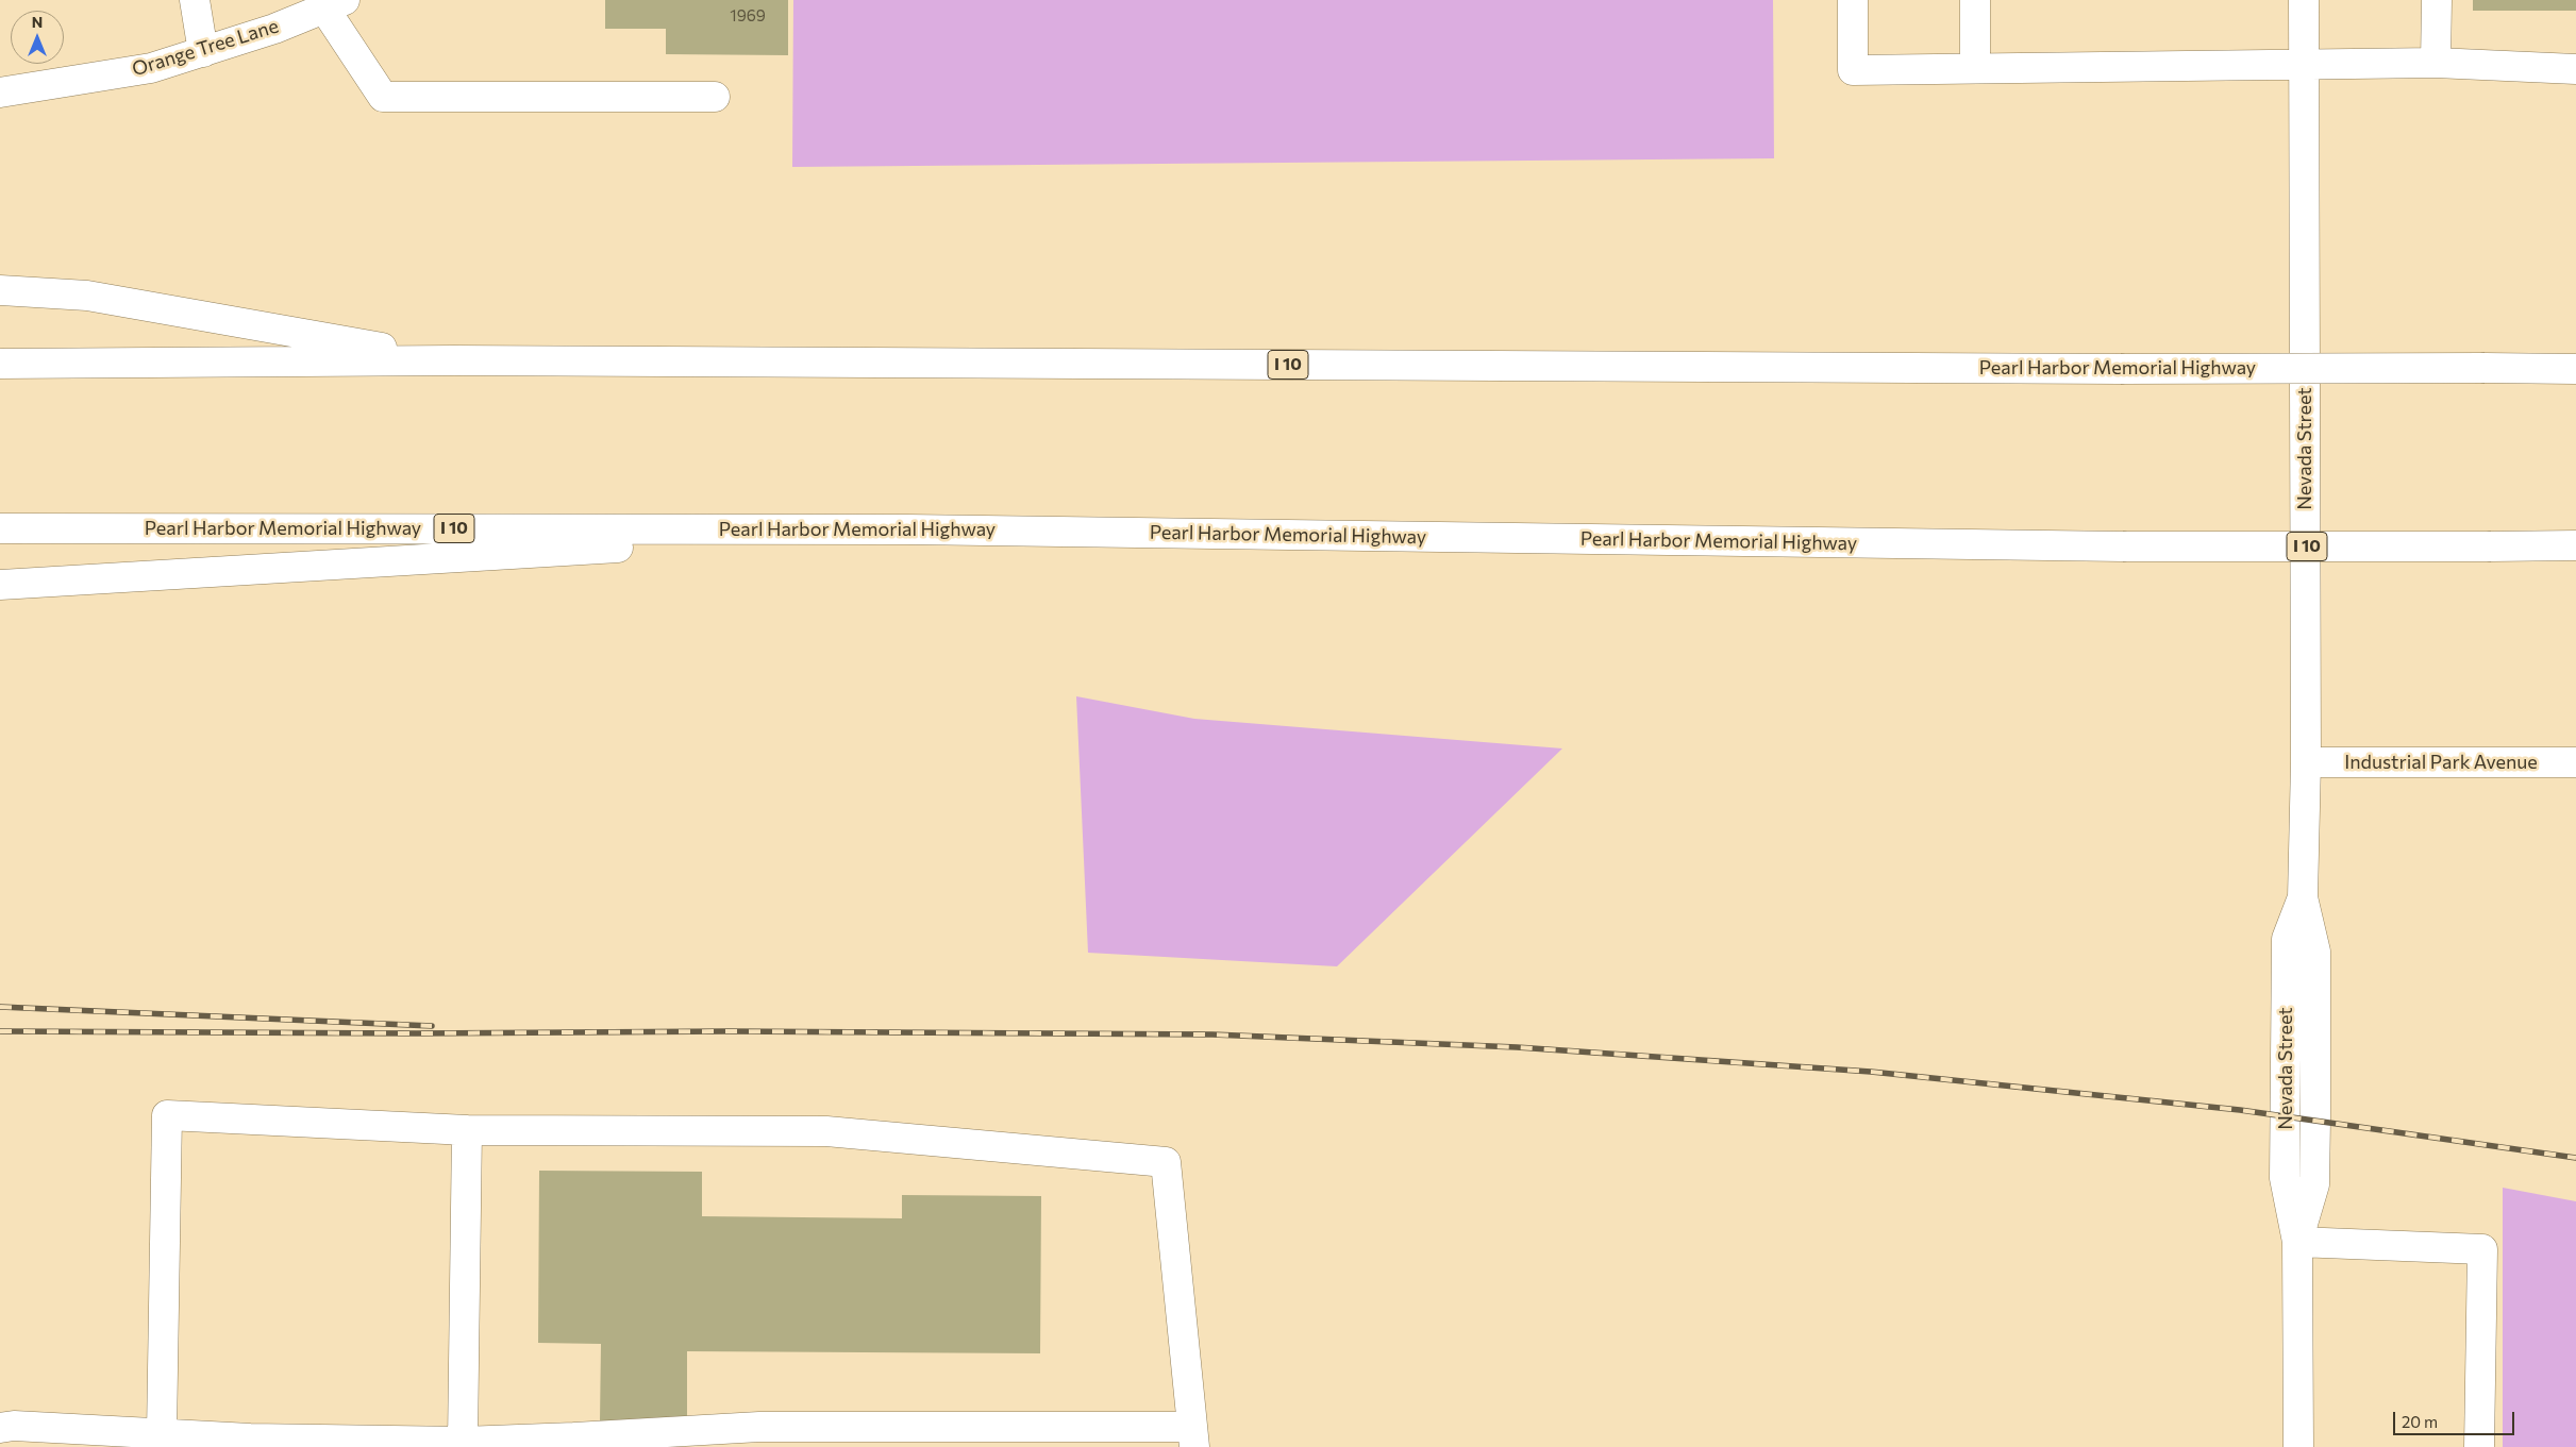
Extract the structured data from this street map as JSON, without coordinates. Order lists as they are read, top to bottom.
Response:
{
  "streets": {
    "main road": [
      "Orange Tree Lane",
      "I 10",
      "Pearl Harbor Memorial Highway",
      "Nevada Street",
      "Industrial Park Avenue"
    ]
  },
  "crossings": [
    ["Nevada Street", "Industrial Park Avenue"]
  ],
  "house_numbers": ["1969"],
  "scale_bar": "20 m",
  "north": "top"
}
